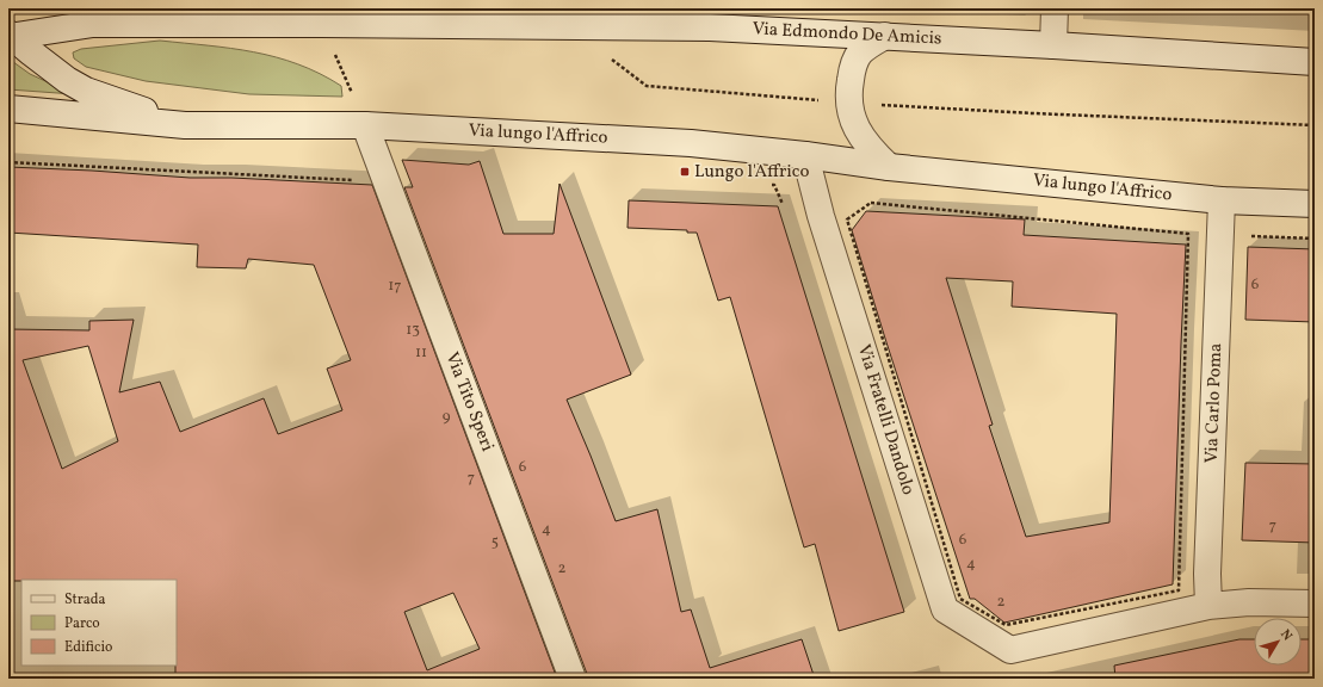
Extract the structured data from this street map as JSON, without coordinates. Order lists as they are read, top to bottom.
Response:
{
  "streets": {
    "street": [
      "Via Edmondo De Amicis",
      "Via lungo l'Affrico",
      "Via Tito Speri",
      "Via Carlo Poma",
      "Via Fratelli Dandolo"
    ]
  },
  "crossings": [
    ["Via Edmondo De Amicis", "Via lungo l'Affrico"],
    ["Via lungo l'Affrico", "Via Tito Speri"],
    ["Via lungo l'Affrico", "Via Carlo Poma"],
    ["Via lungo l'Affrico", "Via Fratelli Dandolo"],
    ["Via Carlo Poma", "Via Fratelli Dandolo"]
  ],
  "places": {
    "transit": ["Lungo l'Affrico"]
  },
  "house_numbers": [
    "6",
    "17",
    "13",
    "11",
    "9",
    "6",
    "7",
    "7",
    "4",
    "6",
    "5",
    "4",
    "2",
    "2"
  ],
  "legend": ["Strada", "Parco", "Edificio"],
  "north": "top right"
}
